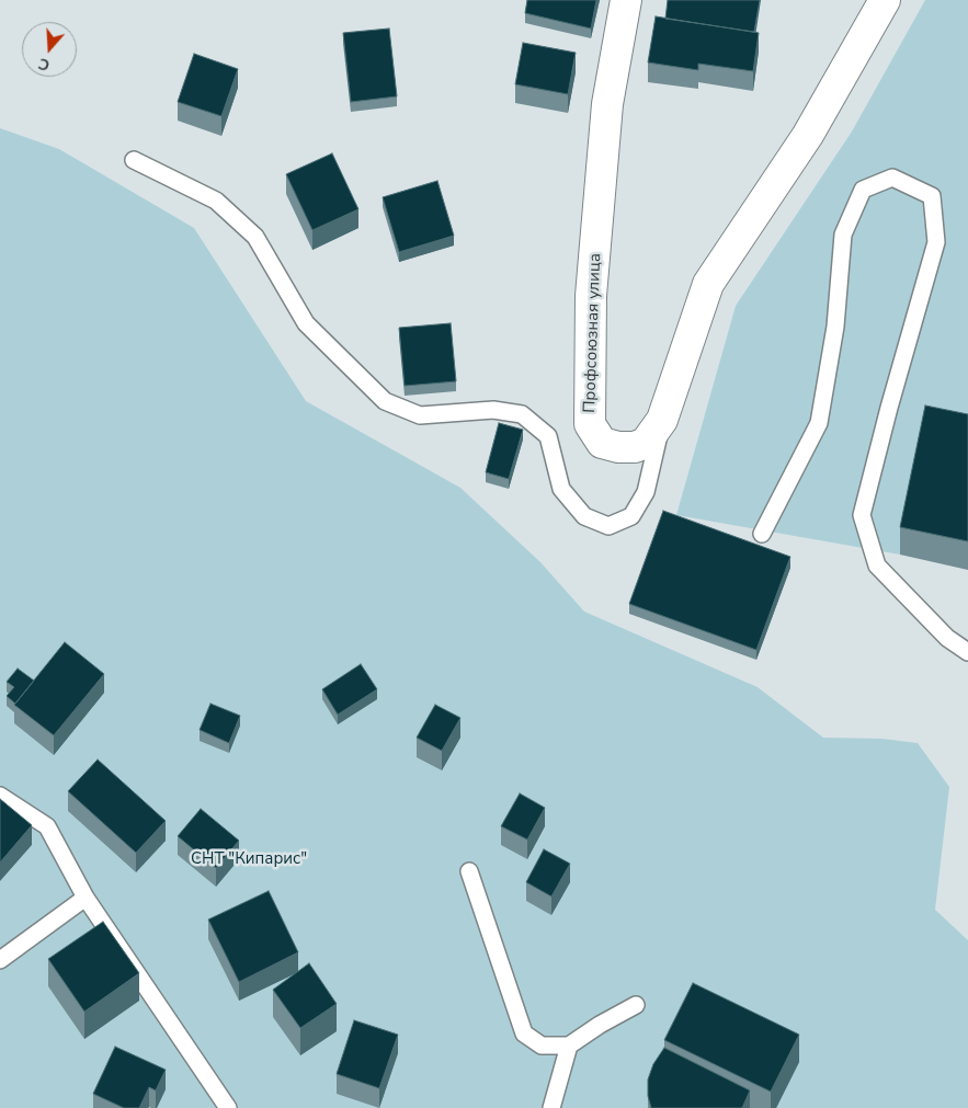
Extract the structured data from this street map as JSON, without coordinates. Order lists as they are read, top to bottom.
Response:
{
  "streets": {
    "street": ["Профсоюзная улица"]
  },
  "parks": ["СНТ \"Кипарис\""],
  "north": "bottom"
}
